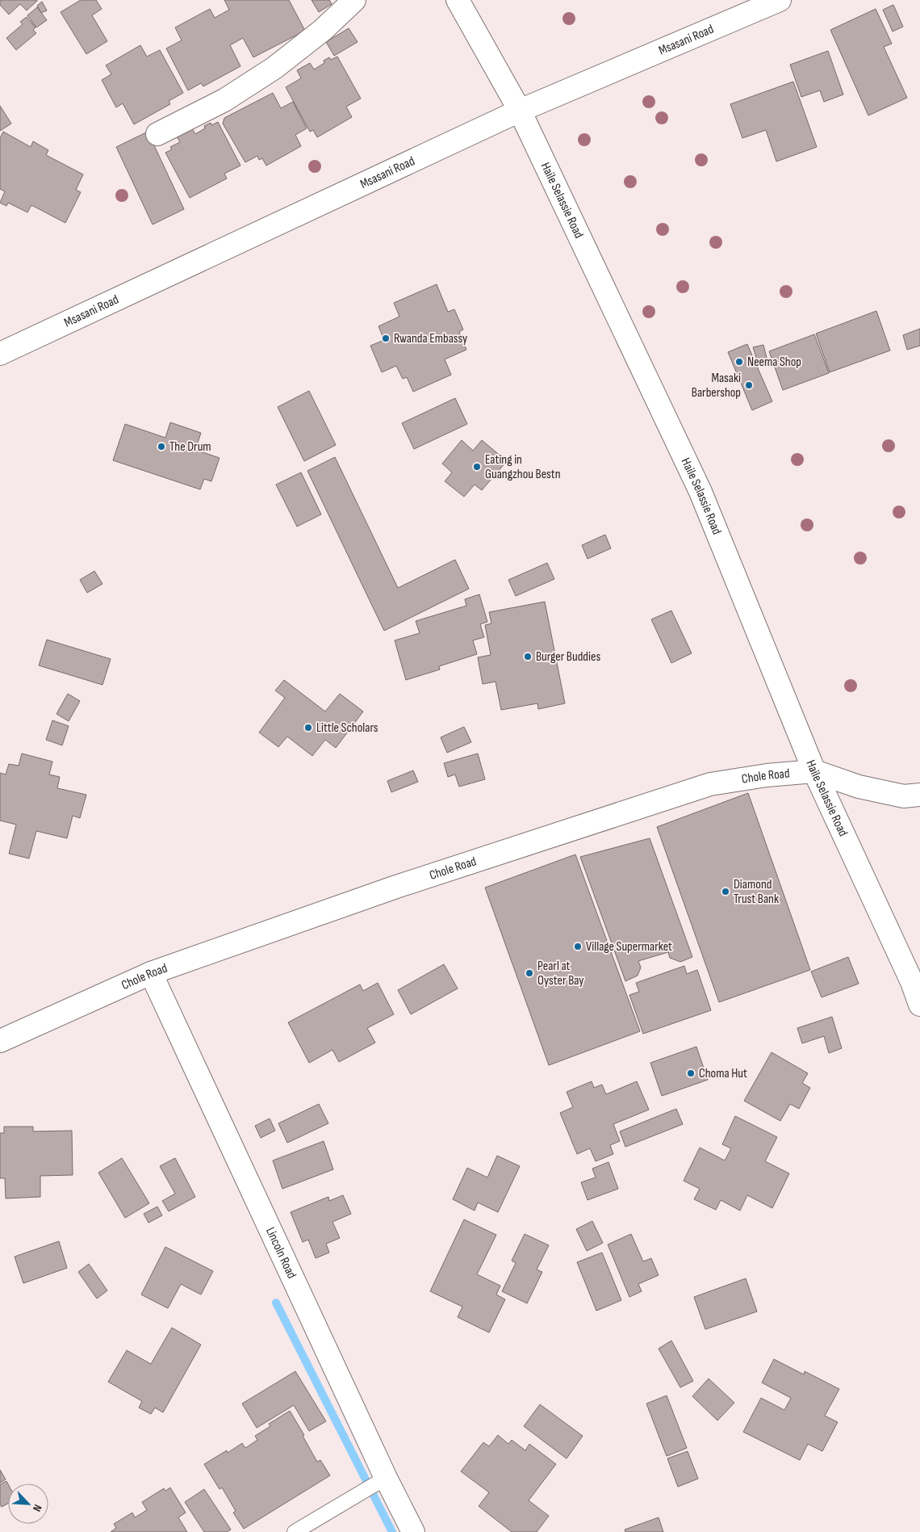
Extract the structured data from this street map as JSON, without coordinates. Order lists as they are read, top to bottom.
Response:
{
  "streets": {
    "street": [
      "Msasani Road",
      "Haile Selassie Road",
      "Chole Road",
      "Lincoln Road"
    ]
  },
  "crossings": [
    ["Msasani Road", "Haile Selassie Road"],
    ["Haile Selassie Road", "Chole Road"],
    ["Chole Road", "Lincoln Road"]
  ],
  "places": [
    "Rwanda Embassy",
    "Neema Shop",
    "Masaki Barbershop",
    "The Drum",
    "Eating in Guangzhou Bestn",
    "Burger Buddies",
    "Little Scholars",
    "Diamond Trust Bank",
    "Village Supermarket",
    "Pearl at Oyster Bay",
    "Choma Hut"
  ],
  "north": "bottom right"
}
